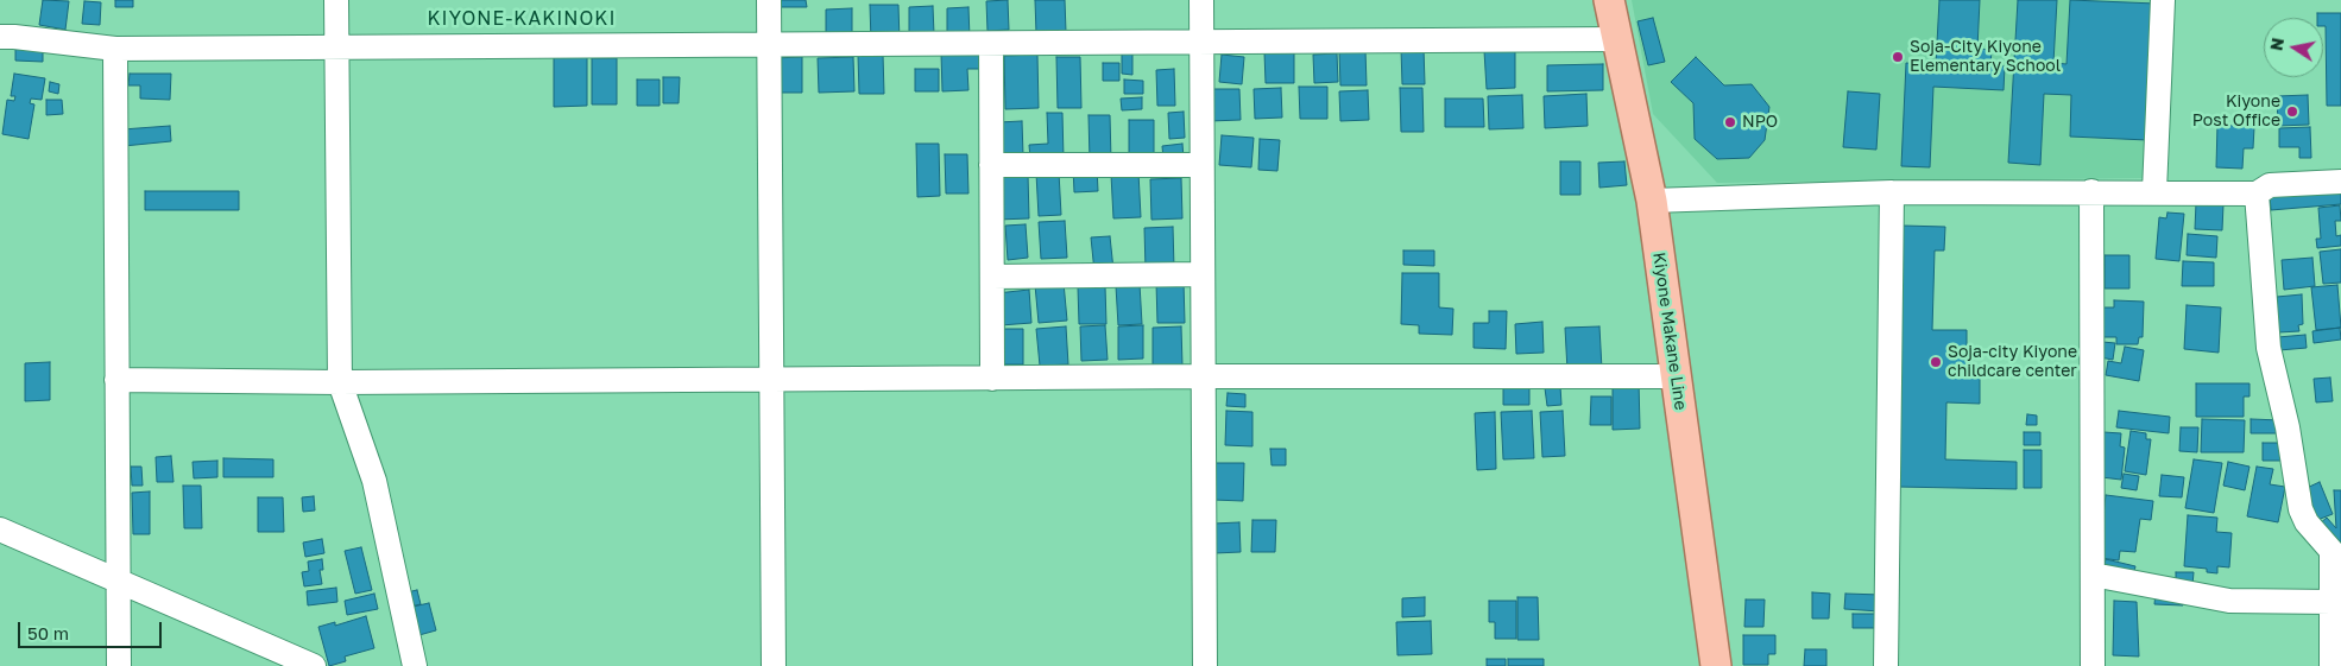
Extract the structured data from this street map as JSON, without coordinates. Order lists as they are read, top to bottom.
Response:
{
  "streets": {
    "main road": ["Kiyone Makane Line"]
  },
  "districts": ["KIYONE-KAKINOKI"],
  "places": [
    "Soja-City Kiyone Elementary School",
    "Kiyone Post Office",
    "NPO",
    "Soja-city Kiyone childcare center"
  ],
  "scale_bar": "50 m",
  "north": "left"
}
